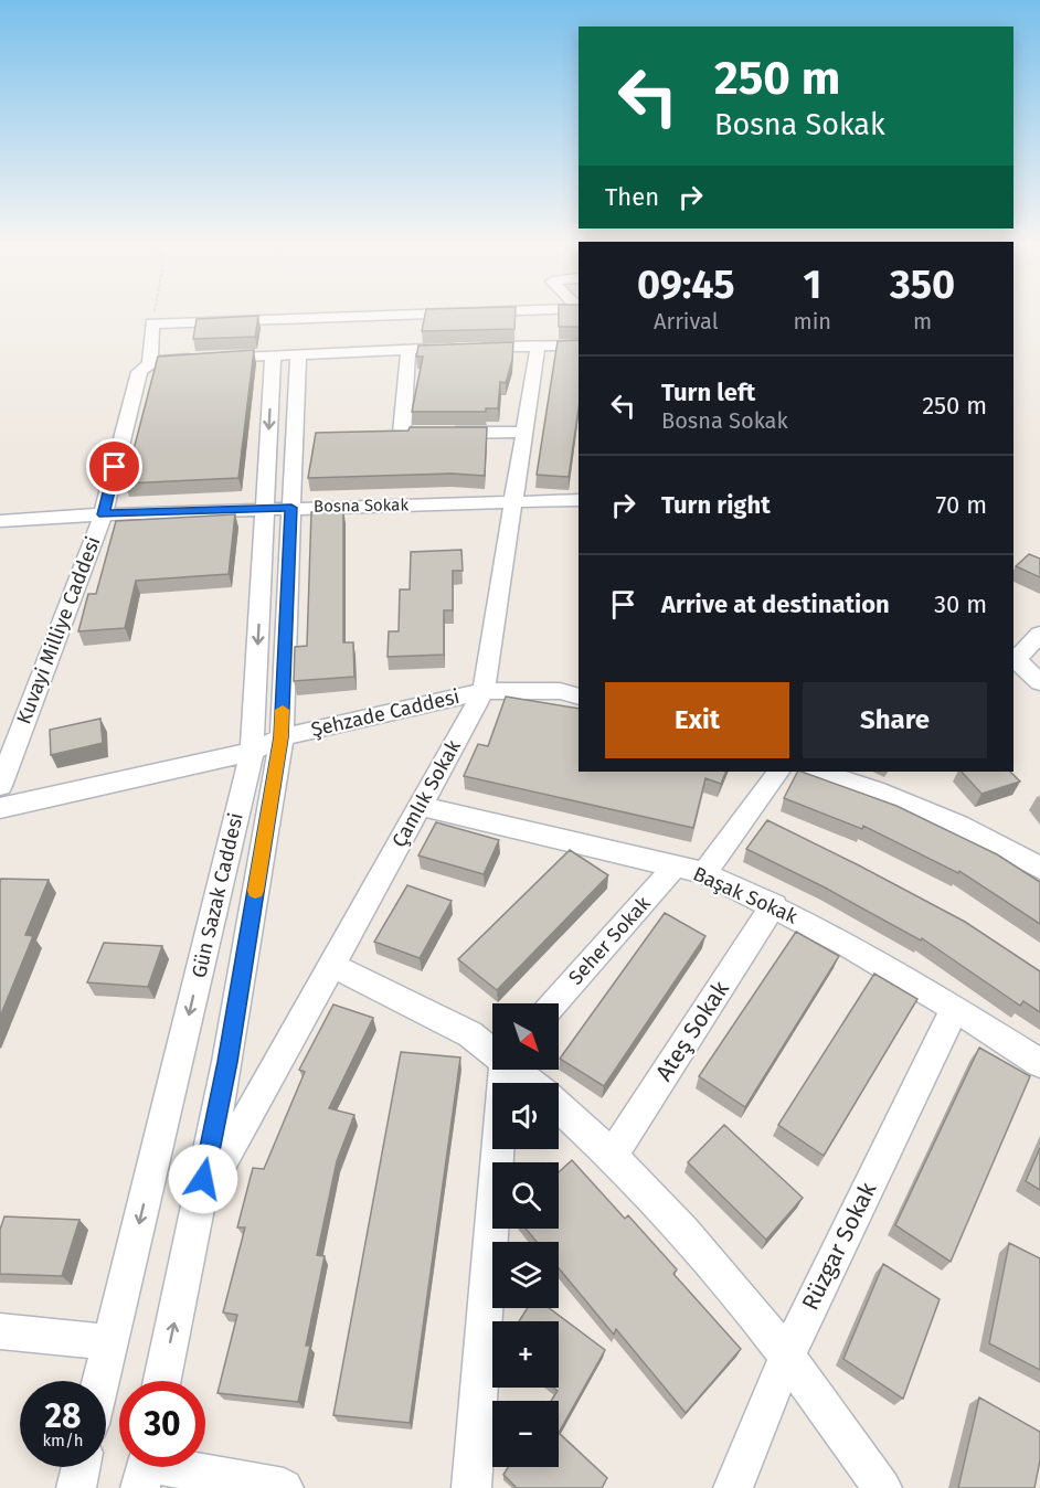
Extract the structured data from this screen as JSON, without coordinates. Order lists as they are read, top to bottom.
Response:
{
  "streets": {
    "street": [
      "Bosna Sokak",
      "Kuvayi Milliye Caddesi",
      "Şehzade Caddesi",
      "Çamlık Sokak",
      "Gün Sazak Caddesi",
      "Başak Sokak",
      "Seher Sokak",
      "Ateş Sokak",
      "Rüzgar Sokak"
    ]
  },
  "crossings": [
    ["Bosna Sokak", "Kuvayi Milliye Caddesi"],
    ["Bosna Sokak", "Çamlık Sokak"],
    ["Bosna Sokak", "Gün Sazak Caddesi"],
    ["Şehzade Caddesi", "Çamlık Sokak"],
    ["Şehzade Caddesi", "Gün Sazak Caddesi"],
    ["Çamlık Sokak", "Gün Sazak Caddesi"],
    ["Çamlık Sokak", "Başak Sokak"],
    ["Başak Sokak", "Seher Sokak"],
    ["Başak Sokak", "Ateş Sokak"],
    ["Başak Sokak", "Rüzgar Sokak"]
  ],
  "north": "bottom right",
  "page": {
    "turn": ["250 m", "Bosna Sokak"],
    "then": "Then",
    "eta": [
      "09:45",
      "Arrival",
      "1",
      "min",
      "350",
      "m"
    ],
    "list": [
      {
        "name": "Turn left",
        "note": "Bosna Sokak",
        "value": "250 m"
      },
      {
        "name": "Turn right",
        "value": "70 m"
      },
      {
        "name": "Arrive at destination",
        "value": "30 m"
      }
    ],
    "buttons": ["Exit", "Share"],
    "map_buttons": ["+", "−"],
    "speed": "28 km/h",
    "limit": "30"
  }
}
